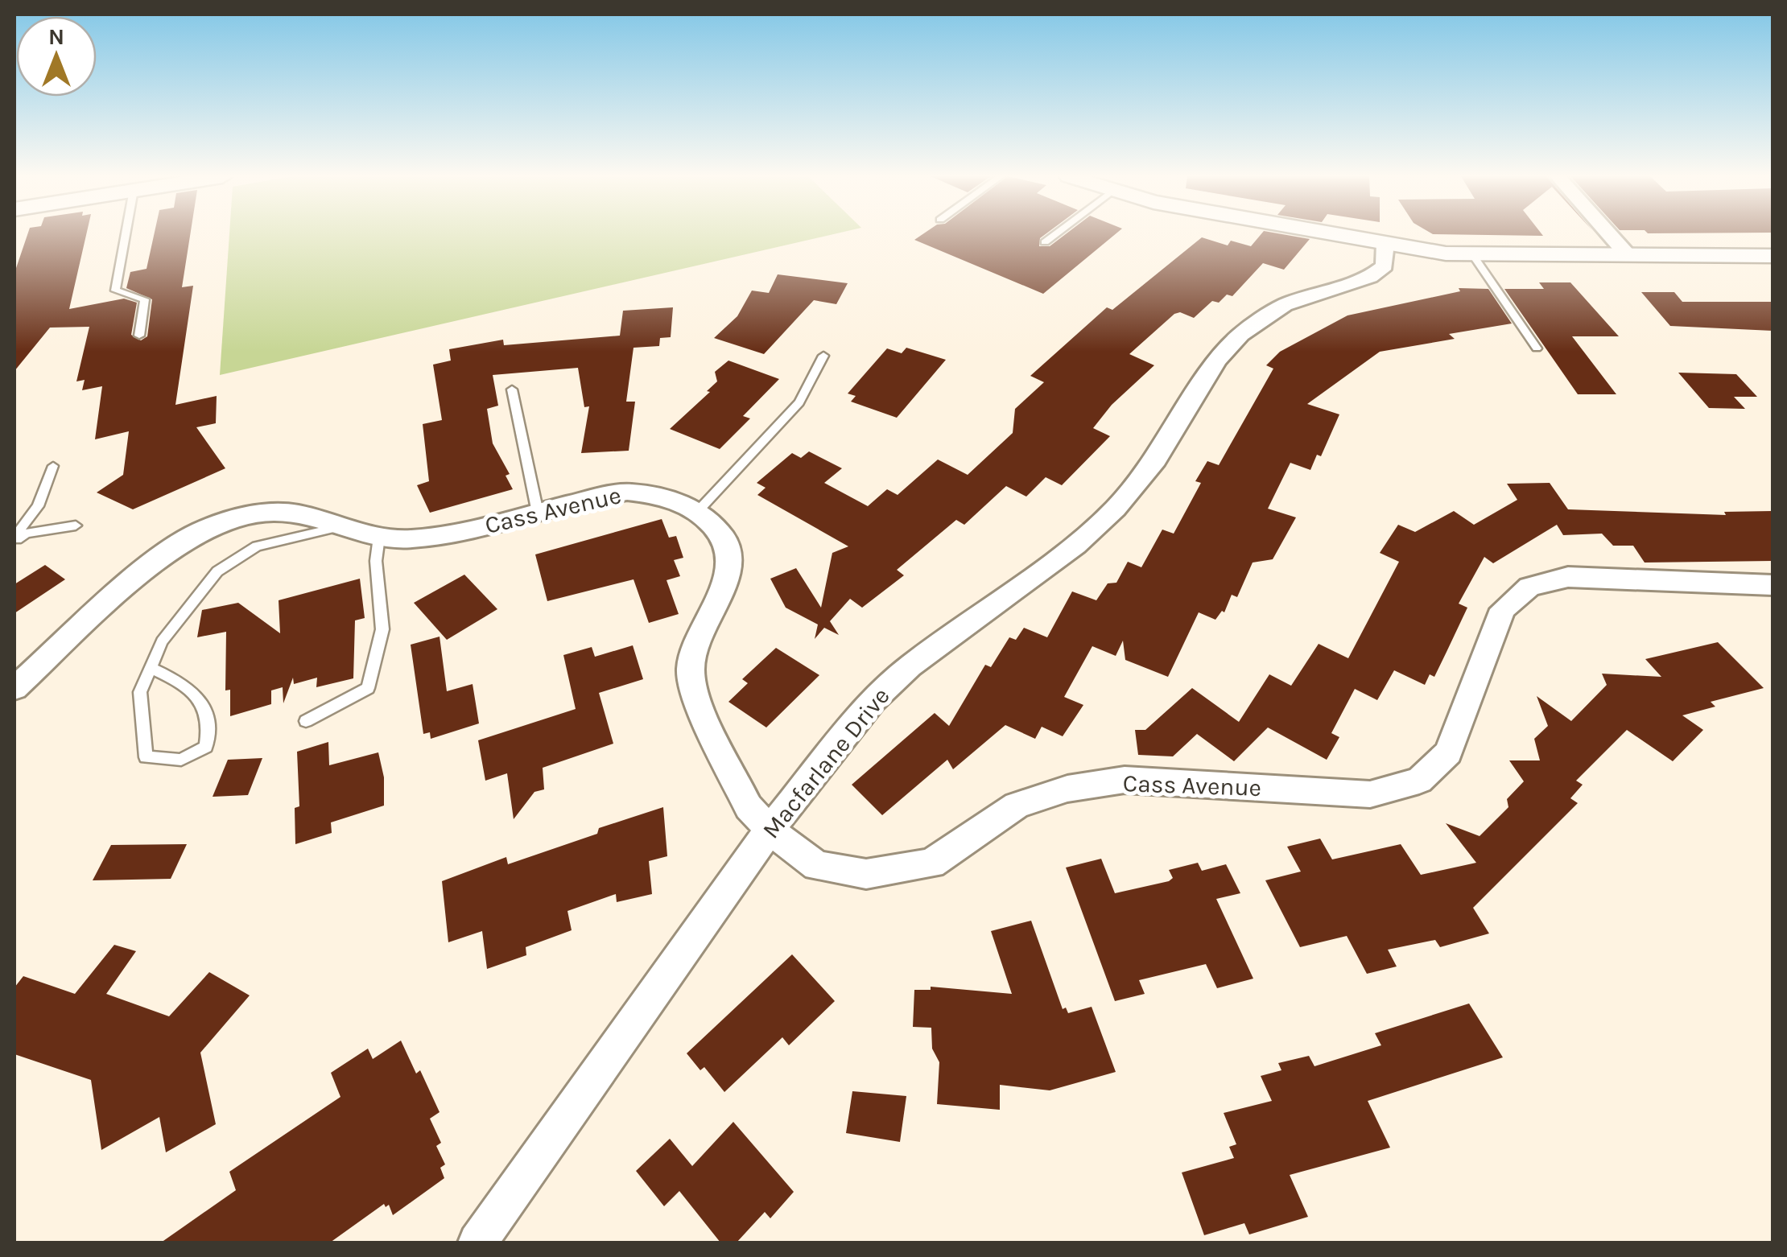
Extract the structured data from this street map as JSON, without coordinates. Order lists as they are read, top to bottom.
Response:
{
  "streets": {
    "street": ["Cass Avenue", "Macfarlane Drive"]
  },
  "crossings": [
    ["Cass Avenue", "Macfarlane Drive"]
  ],
  "north": "top"
}
